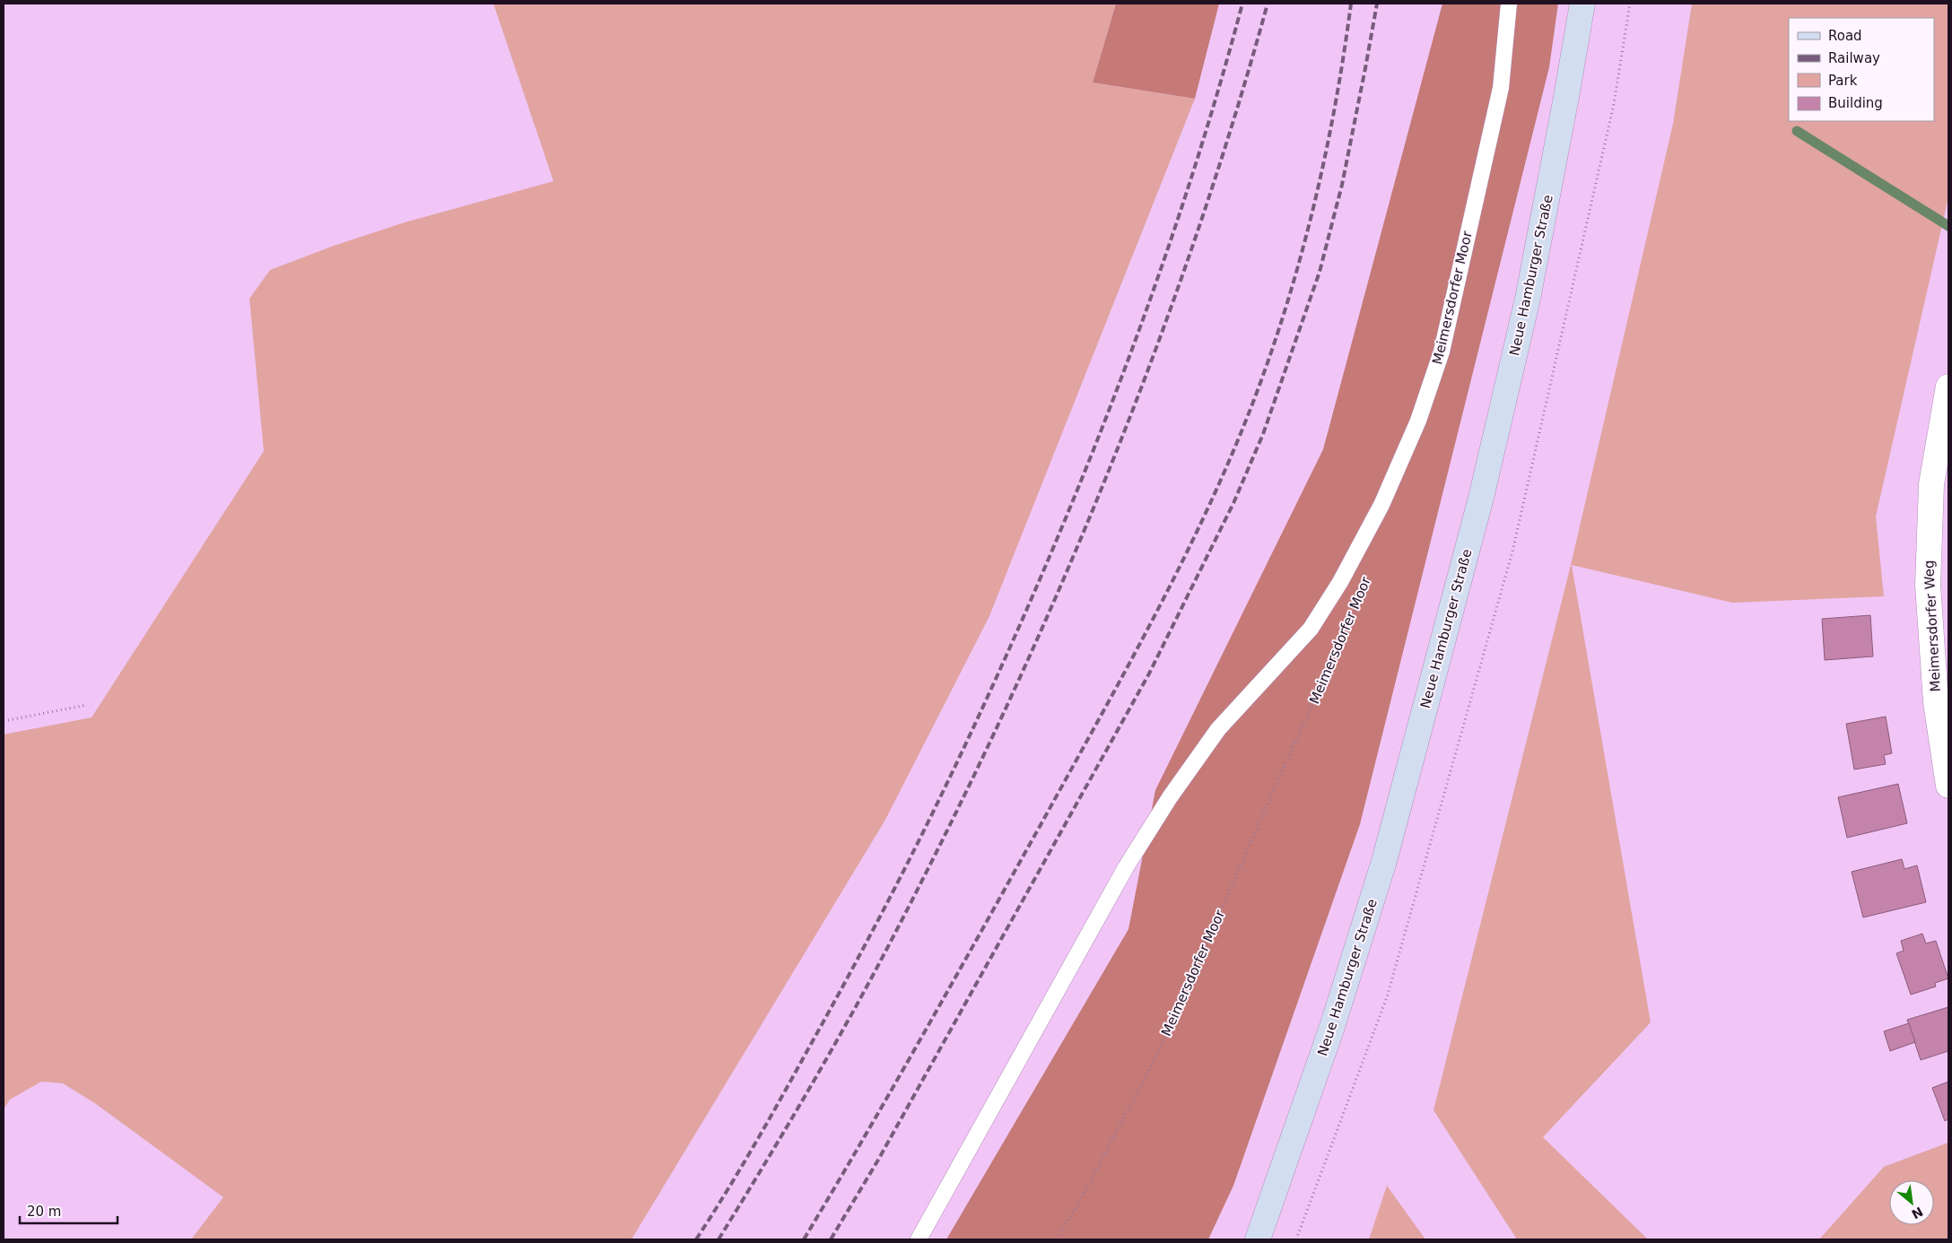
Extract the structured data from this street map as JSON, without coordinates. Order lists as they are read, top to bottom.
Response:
{
  "streets": {
    "main road": ["Neue Hamburger Straße"],
    "street": ["Meimersdorfer Weg"],
    "lane": ["Meimersdorfer Moor"]
  },
  "legend": [
    "Road",
    "Railway",
    "Park",
    "Building"
  ],
  "scale_bar": "20 m",
  "north": "bottom right"
}
